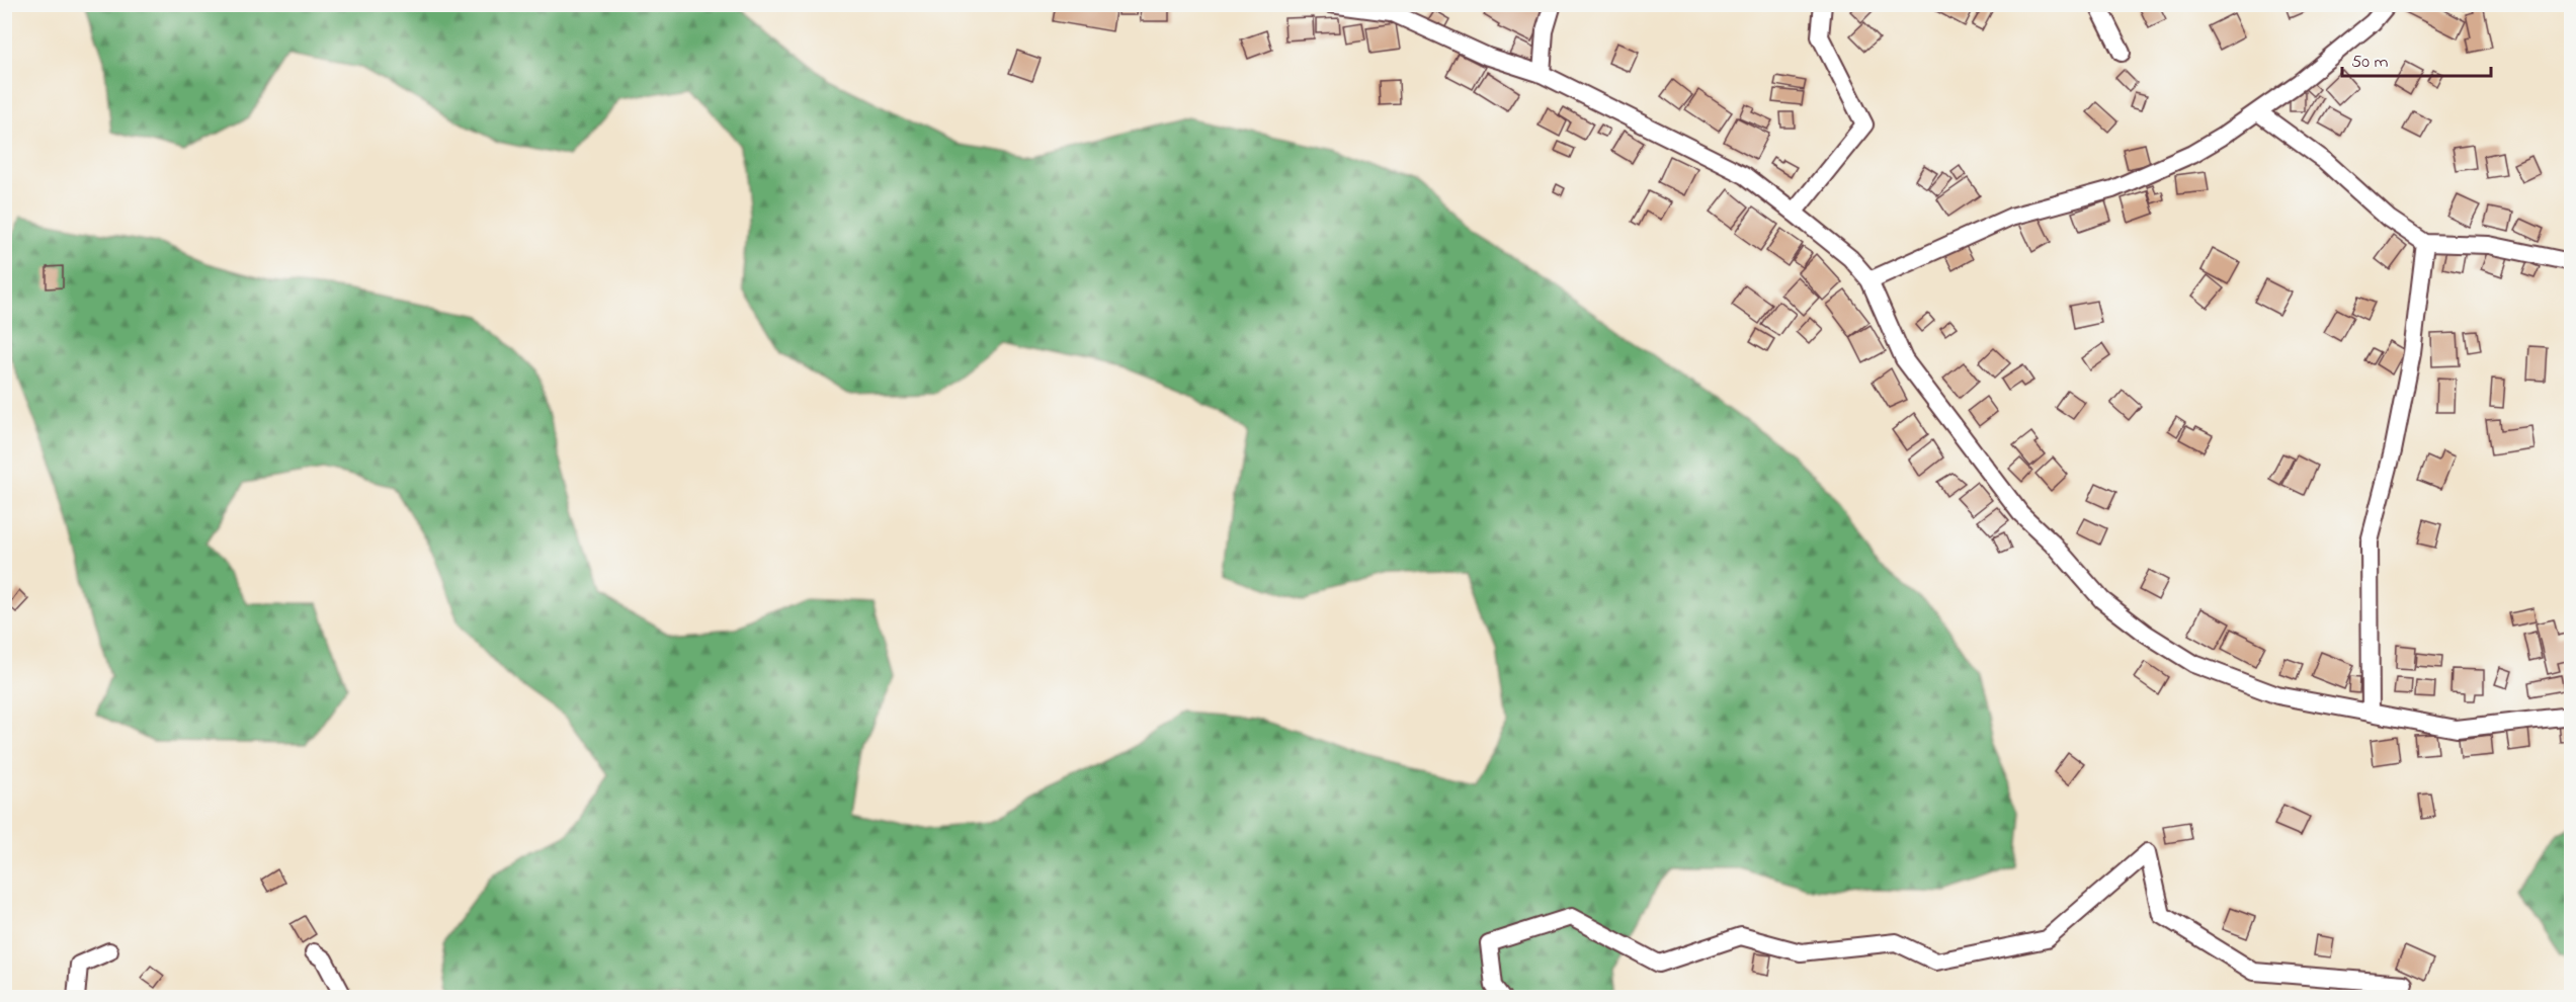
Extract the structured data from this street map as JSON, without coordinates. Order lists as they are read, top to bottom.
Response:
{
  "scale_bar": "50 m"
}
